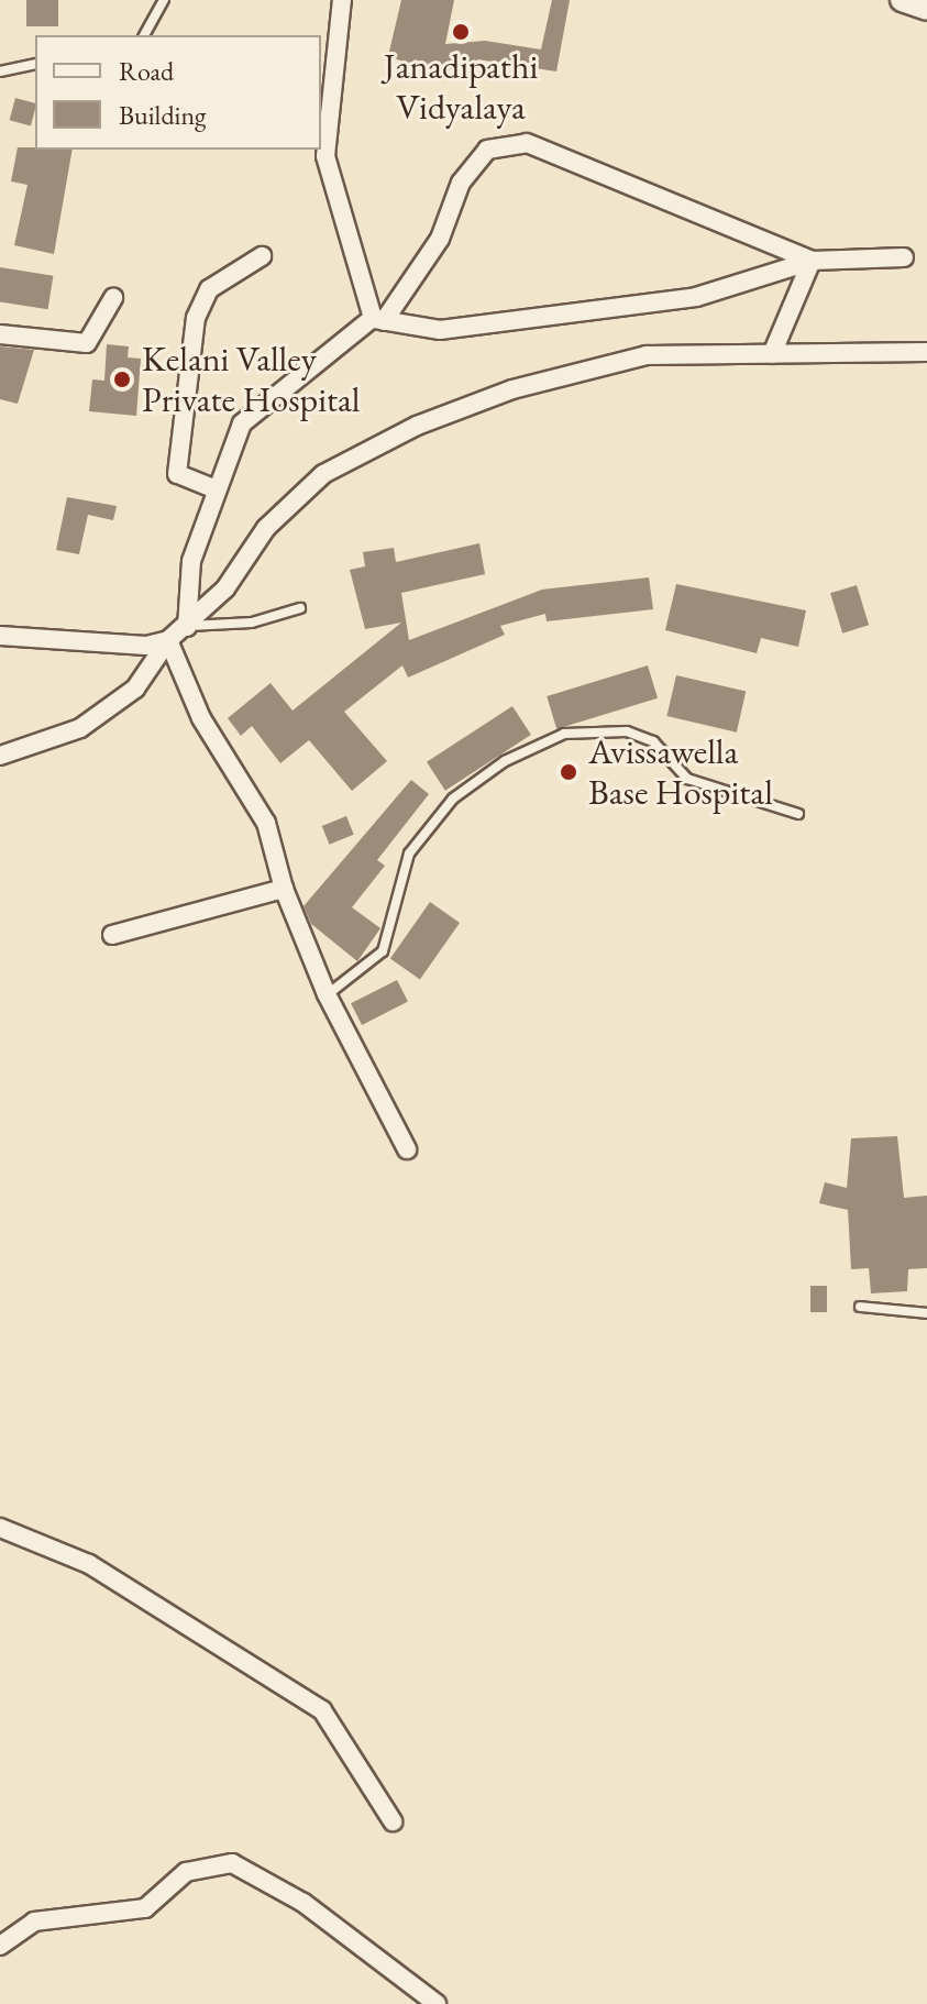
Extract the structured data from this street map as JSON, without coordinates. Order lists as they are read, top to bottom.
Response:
{
  "places": ["Janadipathi Vidyalaya", "Kelani Valley Private Hospital", "Avissawella Base Hospital"],
  "legend": ["Road", "Building"]
}
